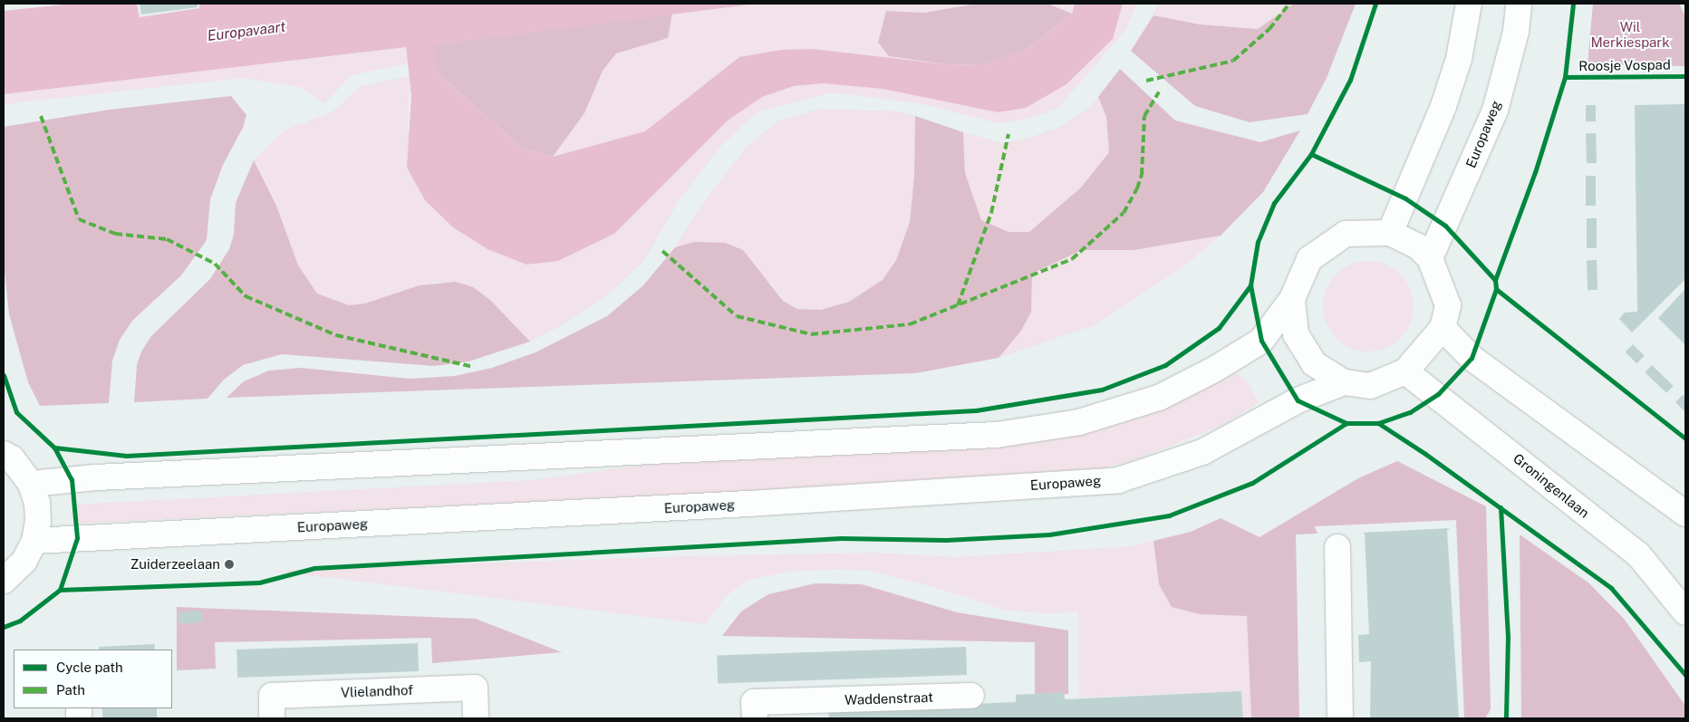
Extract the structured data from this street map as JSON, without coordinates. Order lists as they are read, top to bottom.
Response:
{
  "streets": {
    "main road": [
      "Europaweg",
      "Groningenlaan",
      "Vlielandhof",
      "Waddenstraat"
    ],
    "cycle path": ["Roosje Vospad"]
  },
  "crossings": [
    ["Europaweg", "Groningenlaan"]
  ],
  "water": ["Europavaart"],
  "parks": ["Wil Merkiespark"],
  "places": ["Zuiderzeelaan"],
  "legend": ["Cycle path", "Path"]
}
